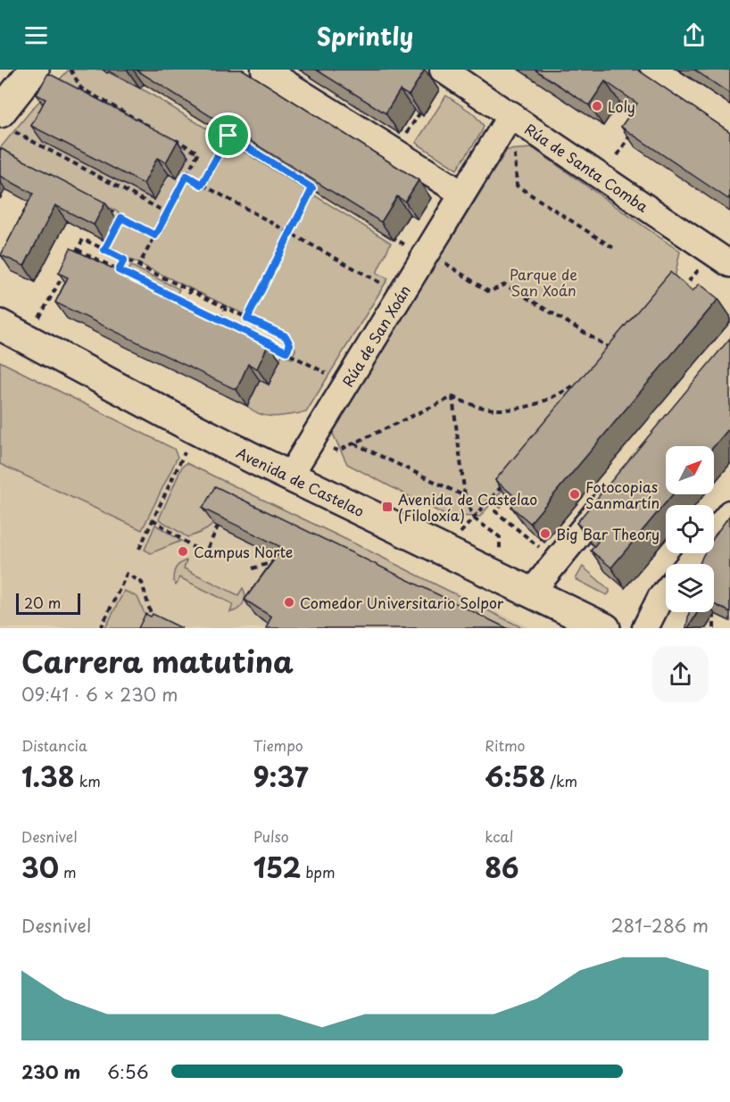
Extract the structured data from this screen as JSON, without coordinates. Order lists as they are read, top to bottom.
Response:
{
  "streets": {
    "street": ["Rúa de Santa Comba", "Rúa de San Xoán", "Avenida de Castelao"]
  },
  "crossings": [
    ["Rúa de Santa Comba", "Rúa de San Xoán"],
    ["Rúa de San Xoán", "Avenida de Castelao"]
  ],
  "parks": ["Parque de San Xoán"],
  "places": {
    "other": [
      "Loly",
      "Fotocopias Sanmartín",
      "Big Bar Theory",
      "Campus Norte",
      "Comedor Universitario Solpor"
    ],
    "transit": ["Avenida de Castelao (Filoloxía)"]
  },
  "scale_bar": "20 m",
  "north": "top right",
  "page": {
    "header": "Sprintly",
    "scale": "20 m",
    "heading": ["Carrera matutina", "09:41 · 6 × 230 m"],
    "stats": [
      ["Distancia", "1.38 km"],
      ["Tiempo", "9:37"],
      ["Ritmo", "6:58 /km"],
      ["Desnivel", "30 m"],
      ["Pulso", "152 bpm"],
      ["kcal", "86"]
    ],
    "chart": ["Desnivel", "281–286 m"],
    "list": [
      {
        "name": "230 m",
        "note": "6:56"
      }
    ]
  }
}
